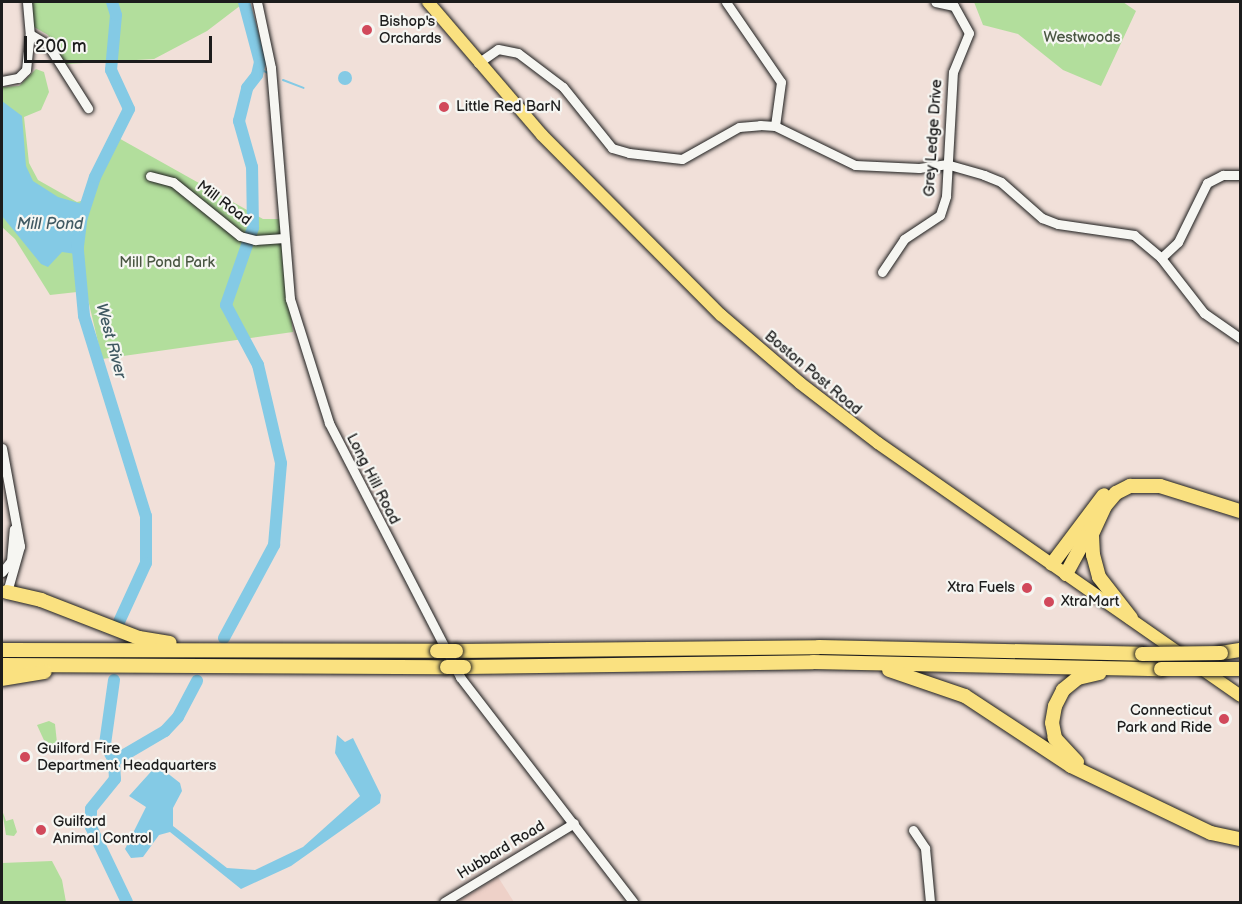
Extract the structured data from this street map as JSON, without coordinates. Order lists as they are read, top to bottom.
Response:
{
  "streets": {
    "main road": ["Boston Post Road"],
    "street": [
      "Grey Ledge Drive",
      "Mill Road",
      "Long Hill Road",
      "Hubbard Road"
    ]
  },
  "crossings": [
    ["Mill Road", "Long Hill Road"],
    ["Long Hill Road", "Hubbard Road"]
  ],
  "water": ["Mill Pond", "West River"],
  "parks": ["Westwoods", "Mill Pond Park"],
  "places": [
    "Bishop's Orchards",
    "Little Red BarN",
    "Xtra Fuels",
    "XtraMart",
    "Connecticut Park and Ride",
    "Guilford Fire Department Headquarters",
    "Guilford Animal Control"
  ],
  "scale_bar": "200 m"
}
